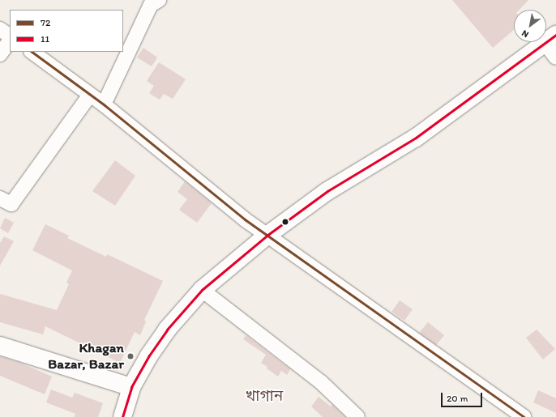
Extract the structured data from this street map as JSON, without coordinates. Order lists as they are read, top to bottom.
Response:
{
  "districts": ["খাগান"],
  "places": ["Khagan Bazar, Bazar"],
  "lines": ["transit line 11", "transit line 72"],
  "legend": ["72", "11"],
  "scale_bar": "20 m",
  "north": "bottom left"
}
